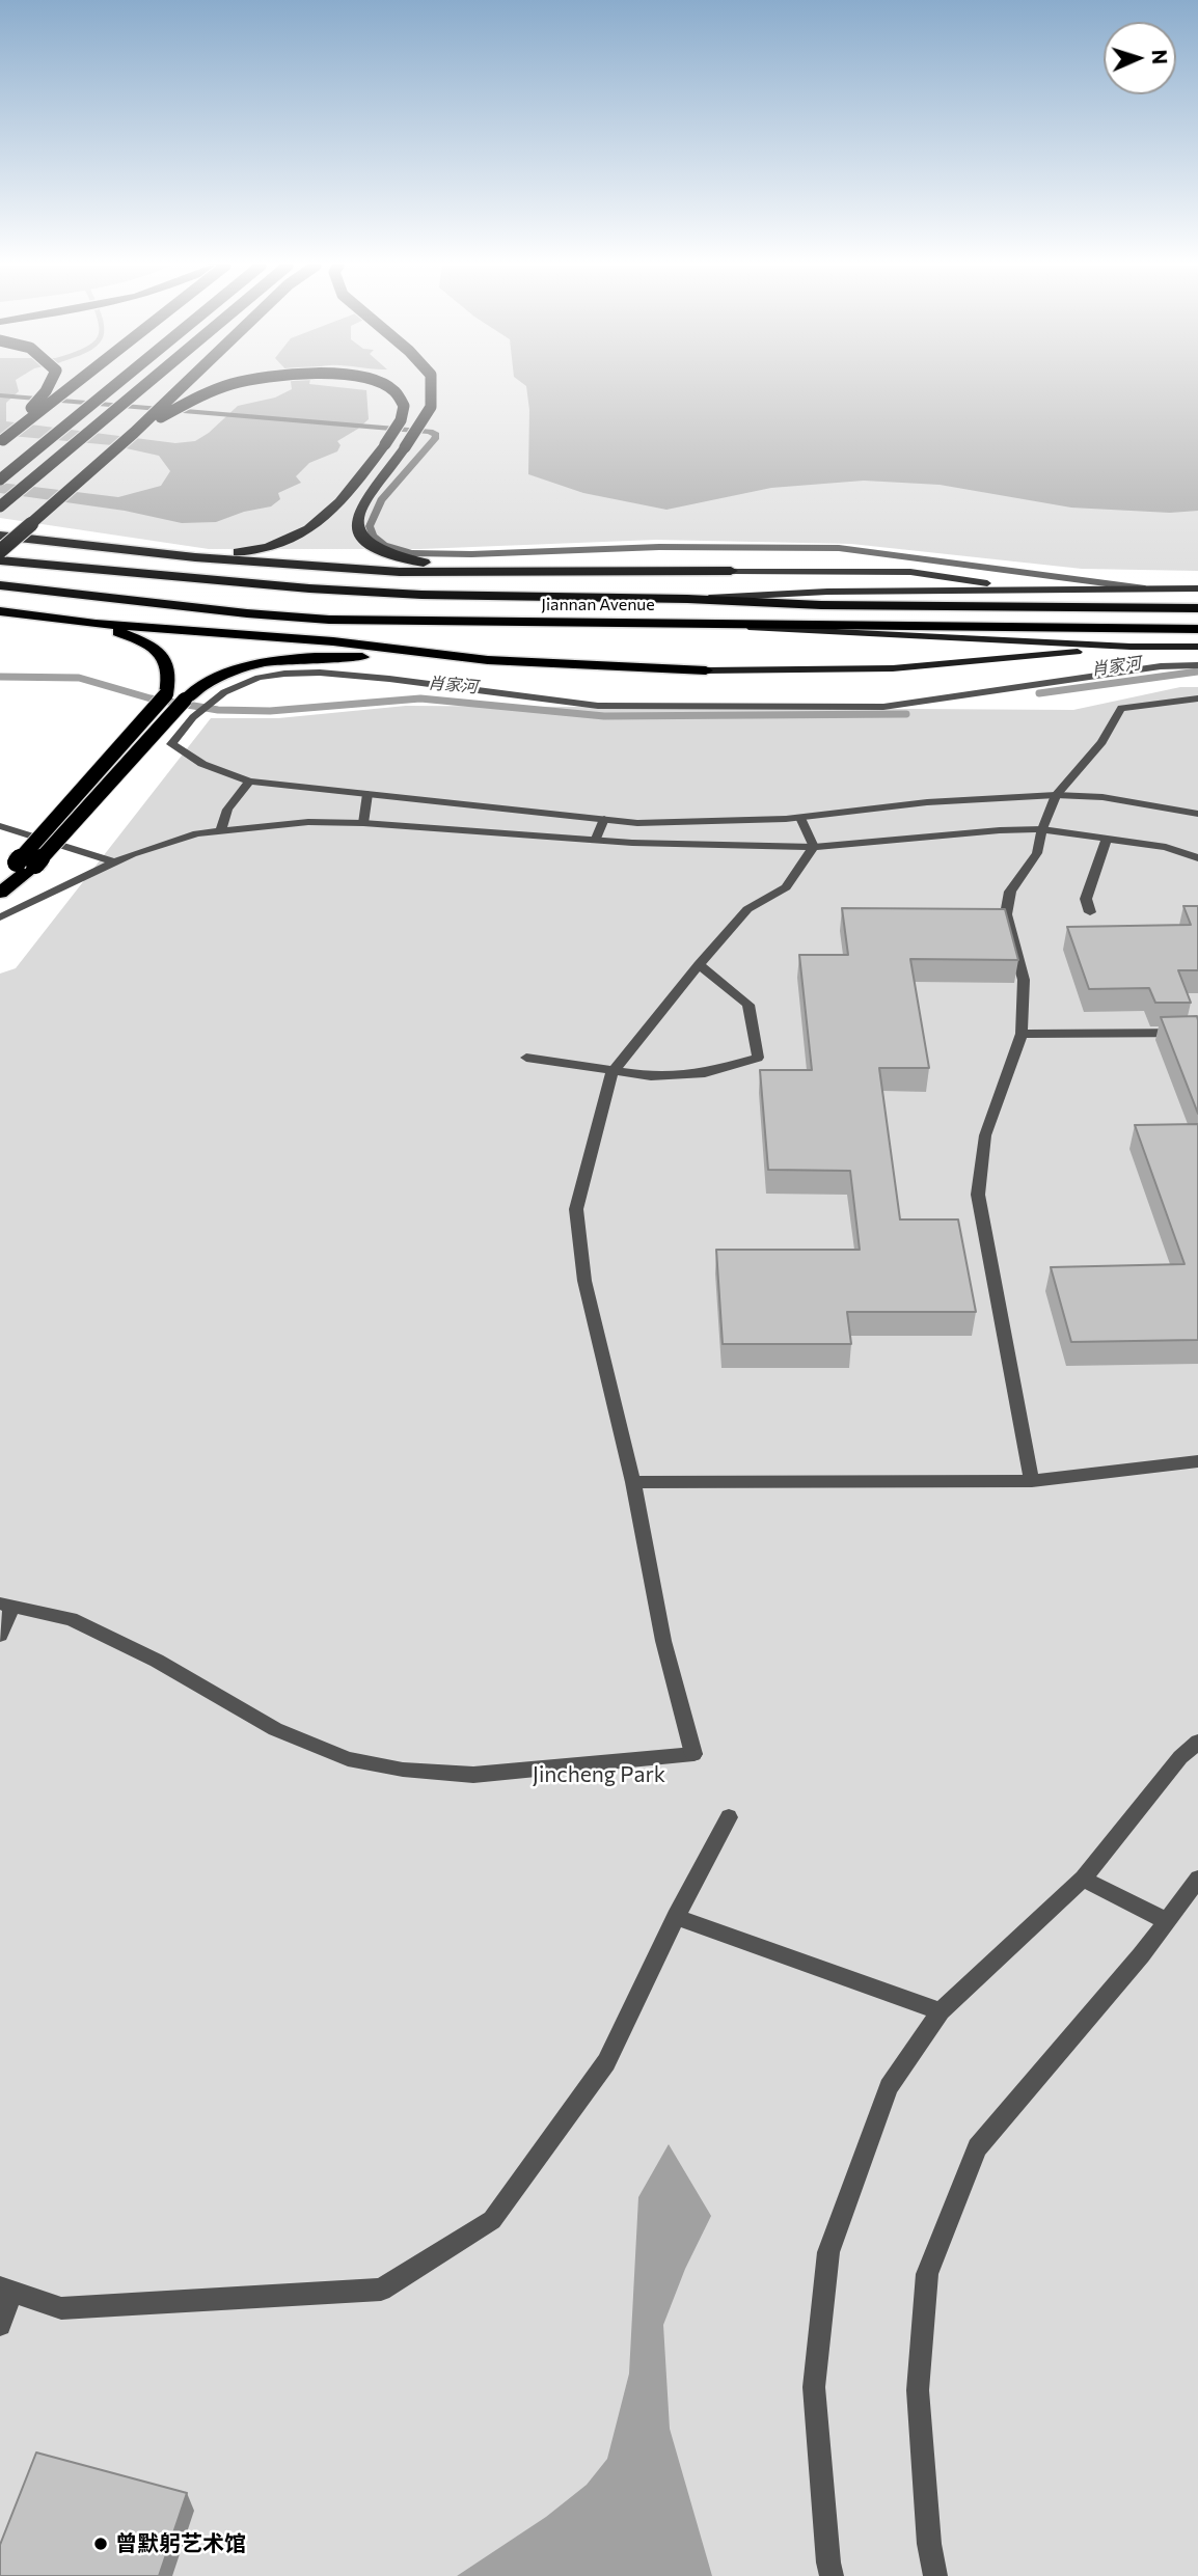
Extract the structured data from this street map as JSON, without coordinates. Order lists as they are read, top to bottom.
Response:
{
  "streets": {
    "highway": ["Jiannan Avenue"]
  },
  "water": ["肖家河"],
  "parks": ["Jincheng Park"],
  "places": ["曾默躬艺术馆"],
  "north": "right"
}
